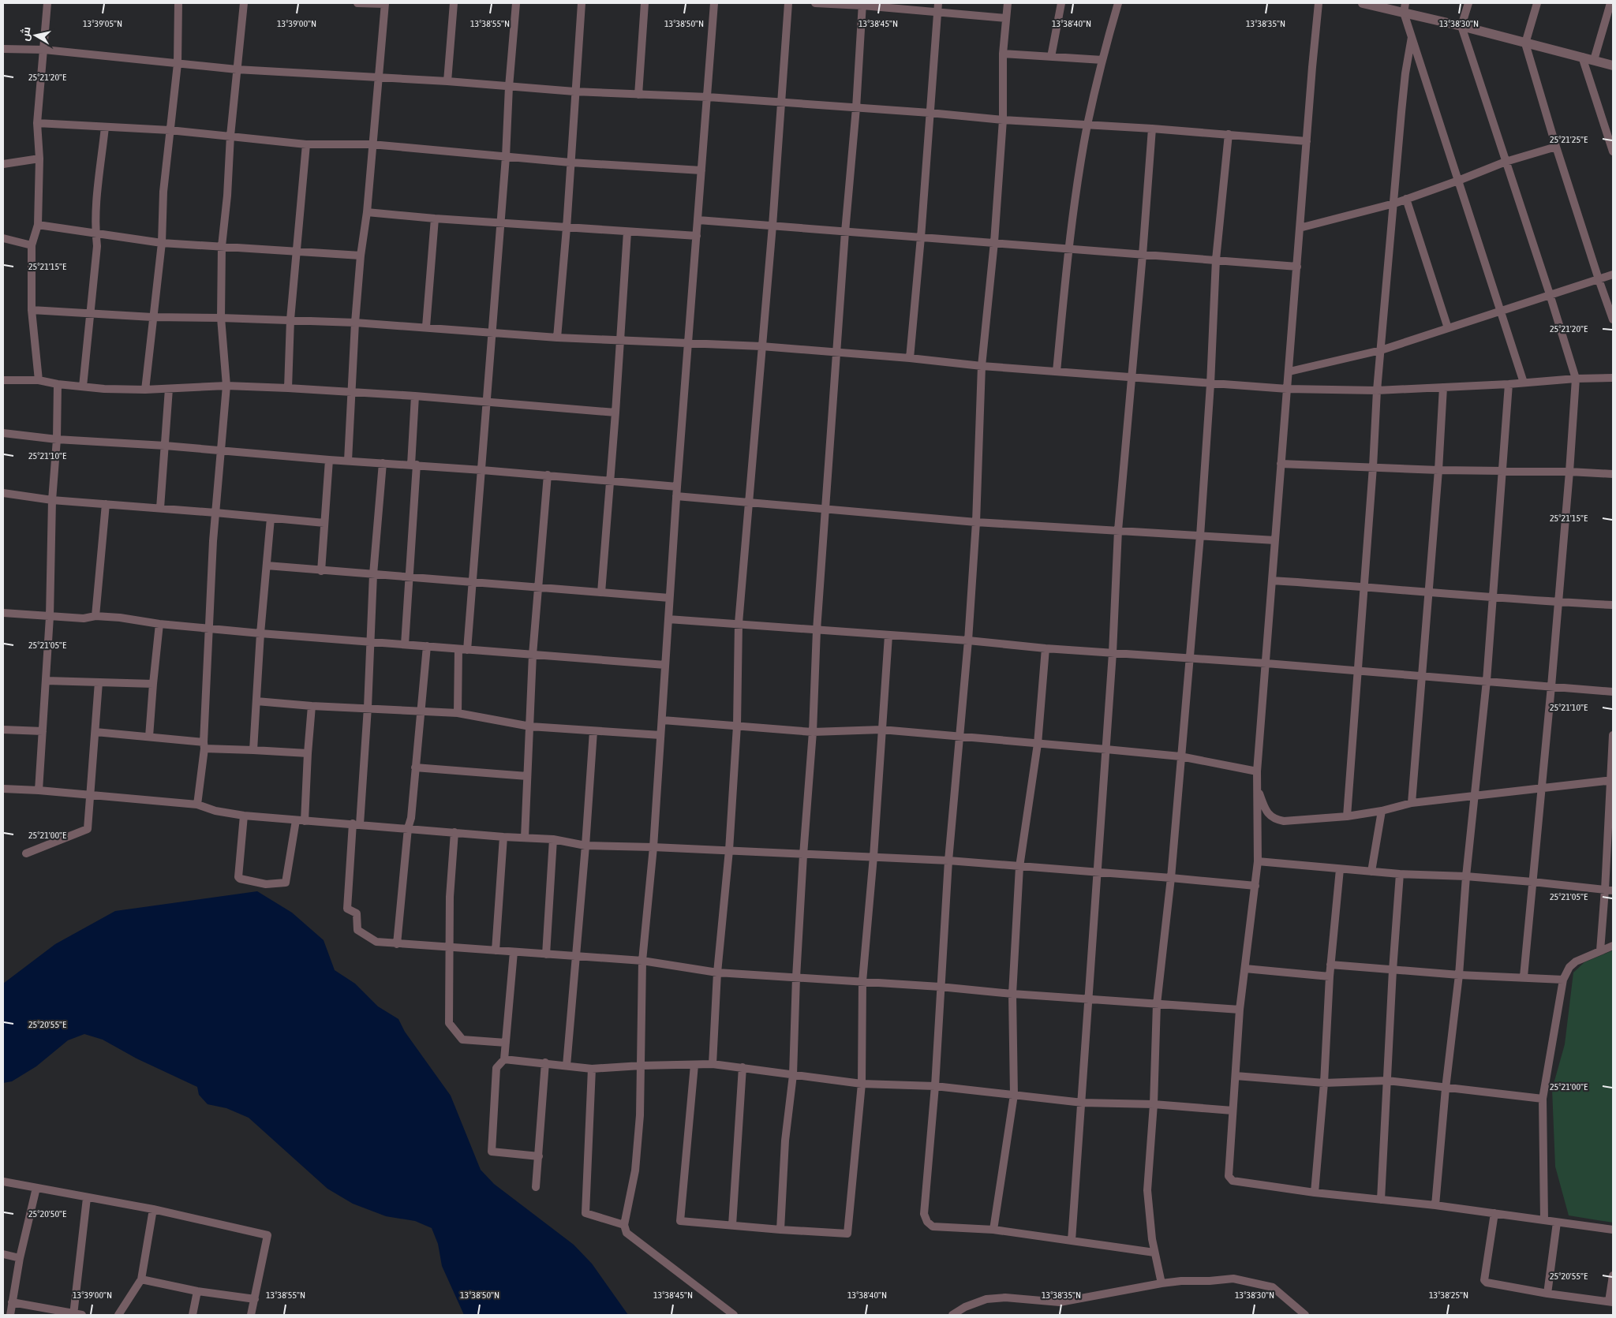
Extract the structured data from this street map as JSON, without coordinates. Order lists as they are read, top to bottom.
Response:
{
  "north": "left",
  "coordinates": [
    "13°39'05\"N",
    "13°39'00\"N",
    "13°38'55\"N",
    "13°38'50\"N",
    "13°38'45\"N",
    "13°38'40\"N",
    "13°38'35\"N",
    "13°38'30\"N",
    "25°21'20\"E",
    "25°21'25\"E",
    "25°21'15\"E",
    "25°21'10\"E",
    "25°21'05\"E",
    "25°21'00\"E",
    "25°20'55\"E",
    "25°20'50\"E",
    "13°38'25\"N"
  ]
}
